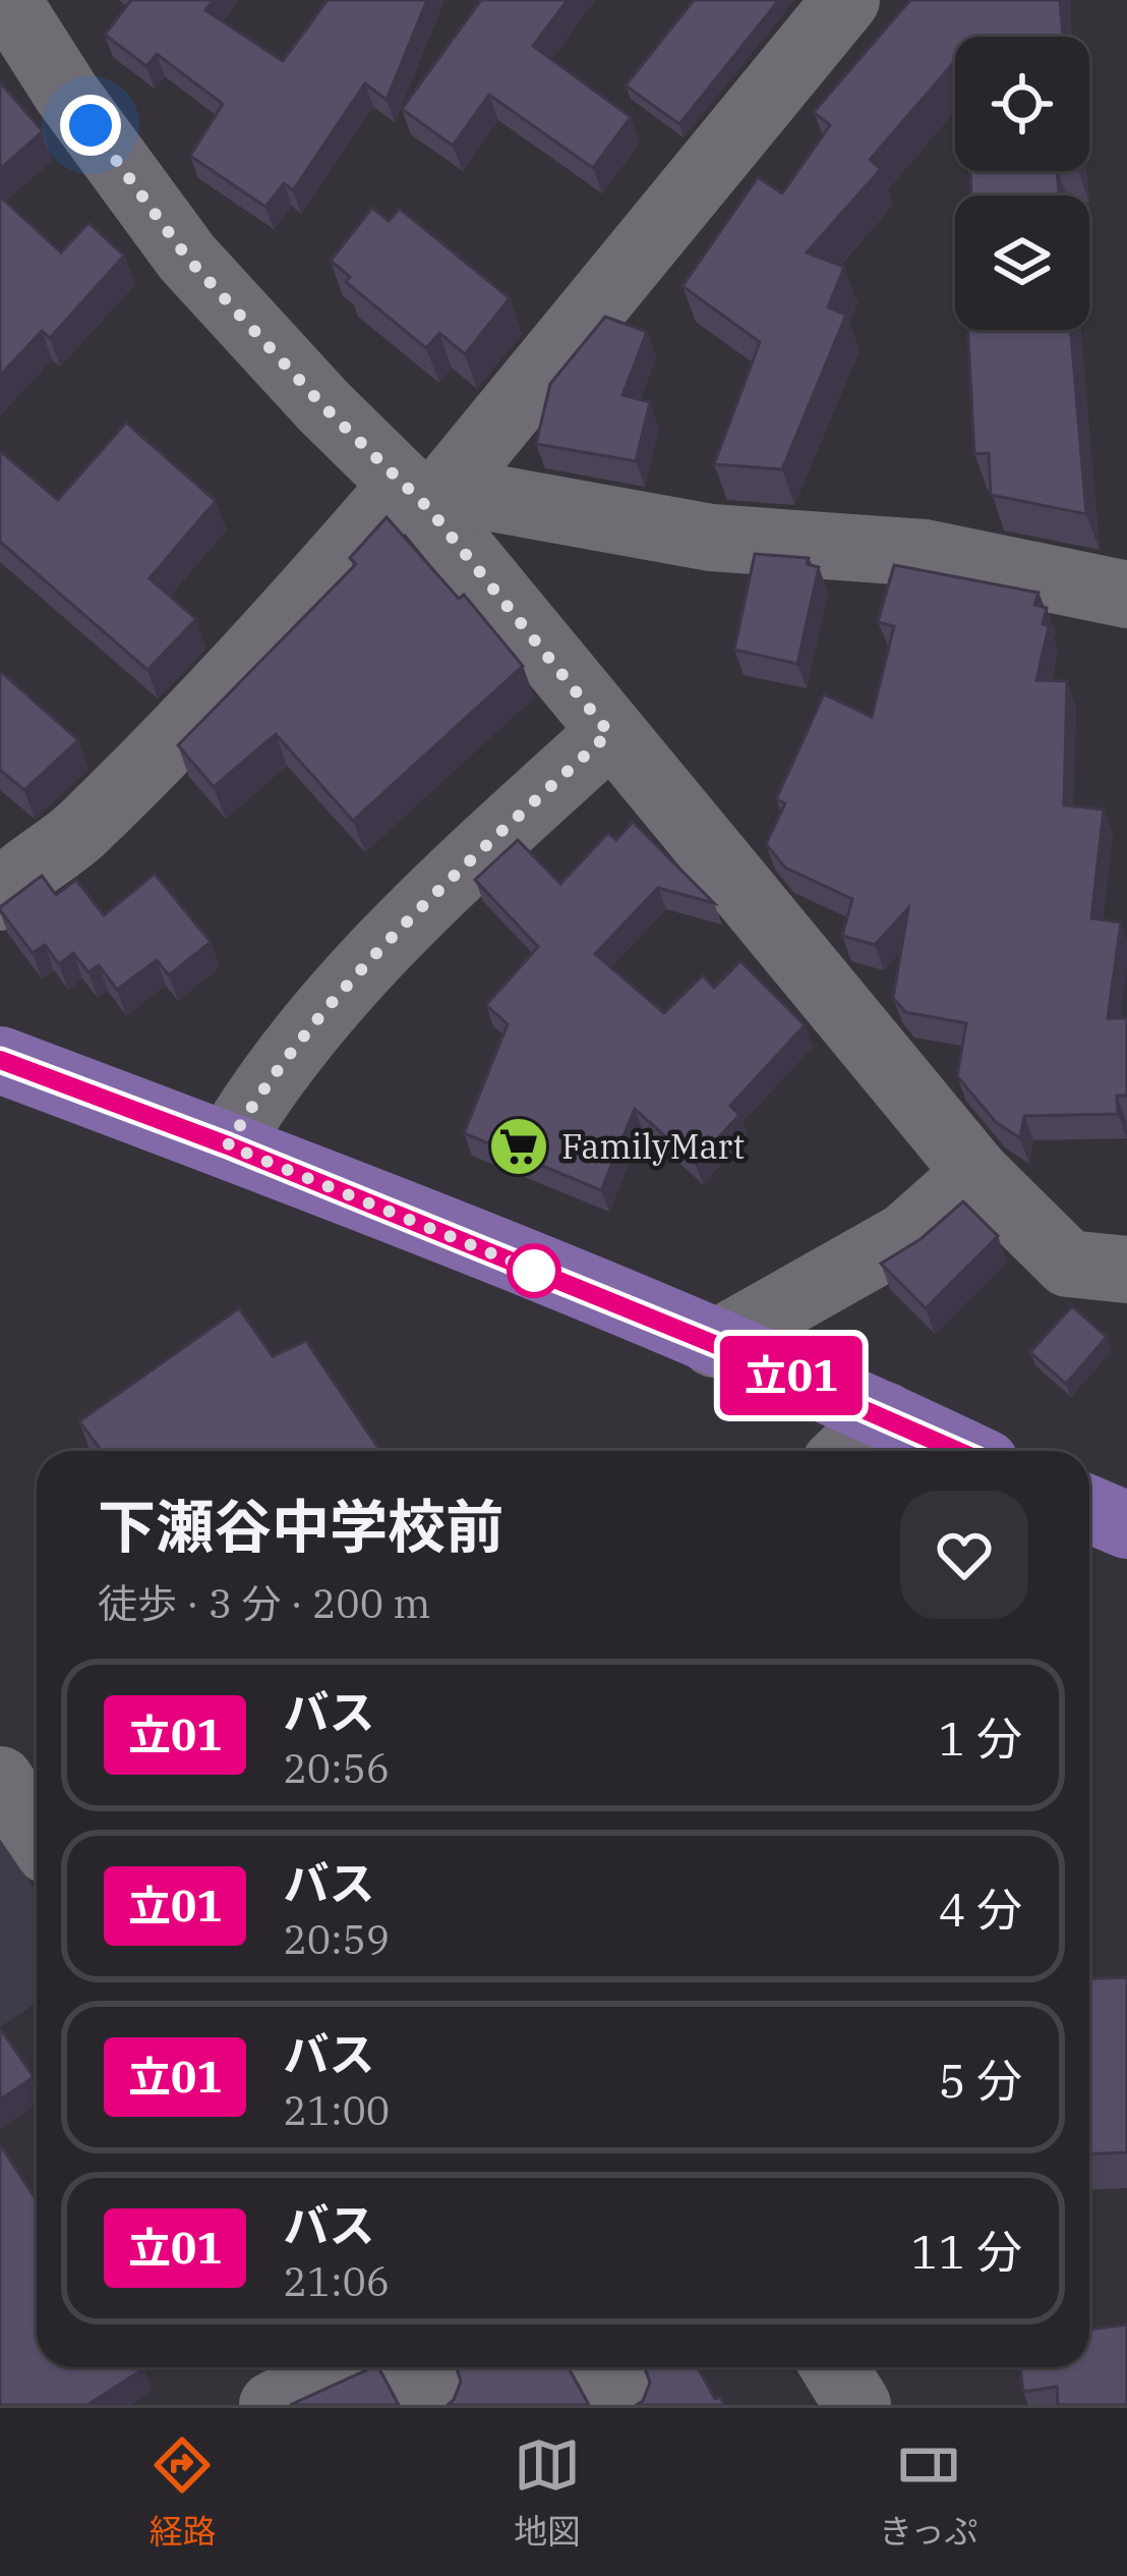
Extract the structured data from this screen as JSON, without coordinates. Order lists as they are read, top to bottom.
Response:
{
  "places": {
    "supermarket": ["FamilyMart"]
  },
  "lines": ["bus line 立01"],
  "page": {
    "on_map": "立01",
    "heading": ["下瀬谷中学校前", "徒歩 · 3 分 · 200 m"],
    "list": [
      {
        "mark": "立01",
        "name": "バス",
        "note": "20:56",
        "value": "1 分"
      },
      {
        "mark": "立01",
        "name": "バス",
        "note": "20:59",
        "value": "4 分"
      },
      {
        "mark": "立01",
        "name": "バス",
        "note": "21:00",
        "value": "5 分"
      },
      {
        "mark": "立01",
        "name": "バス",
        "note": "21:06",
        "value": "11 分"
      }
    ],
    "tabs": ["経路", "地図", "きっぷ"]
  }
}
